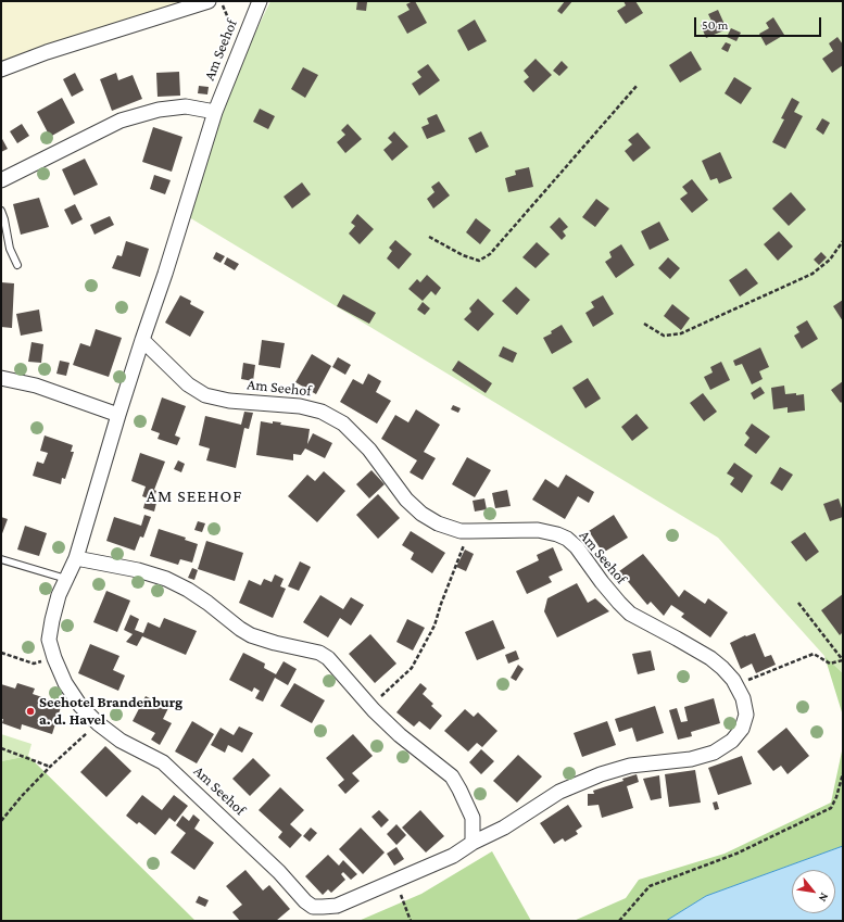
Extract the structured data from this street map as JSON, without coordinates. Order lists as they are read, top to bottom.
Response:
{
  "streets": {
    "street": ["Am Seehof"]
  },
  "districts": ["AM SEEHOF"],
  "places": ["Seehotel Brandenburg a. d. Havel"],
  "scale_bar": "50 m",
  "north": "bottom right"
}
